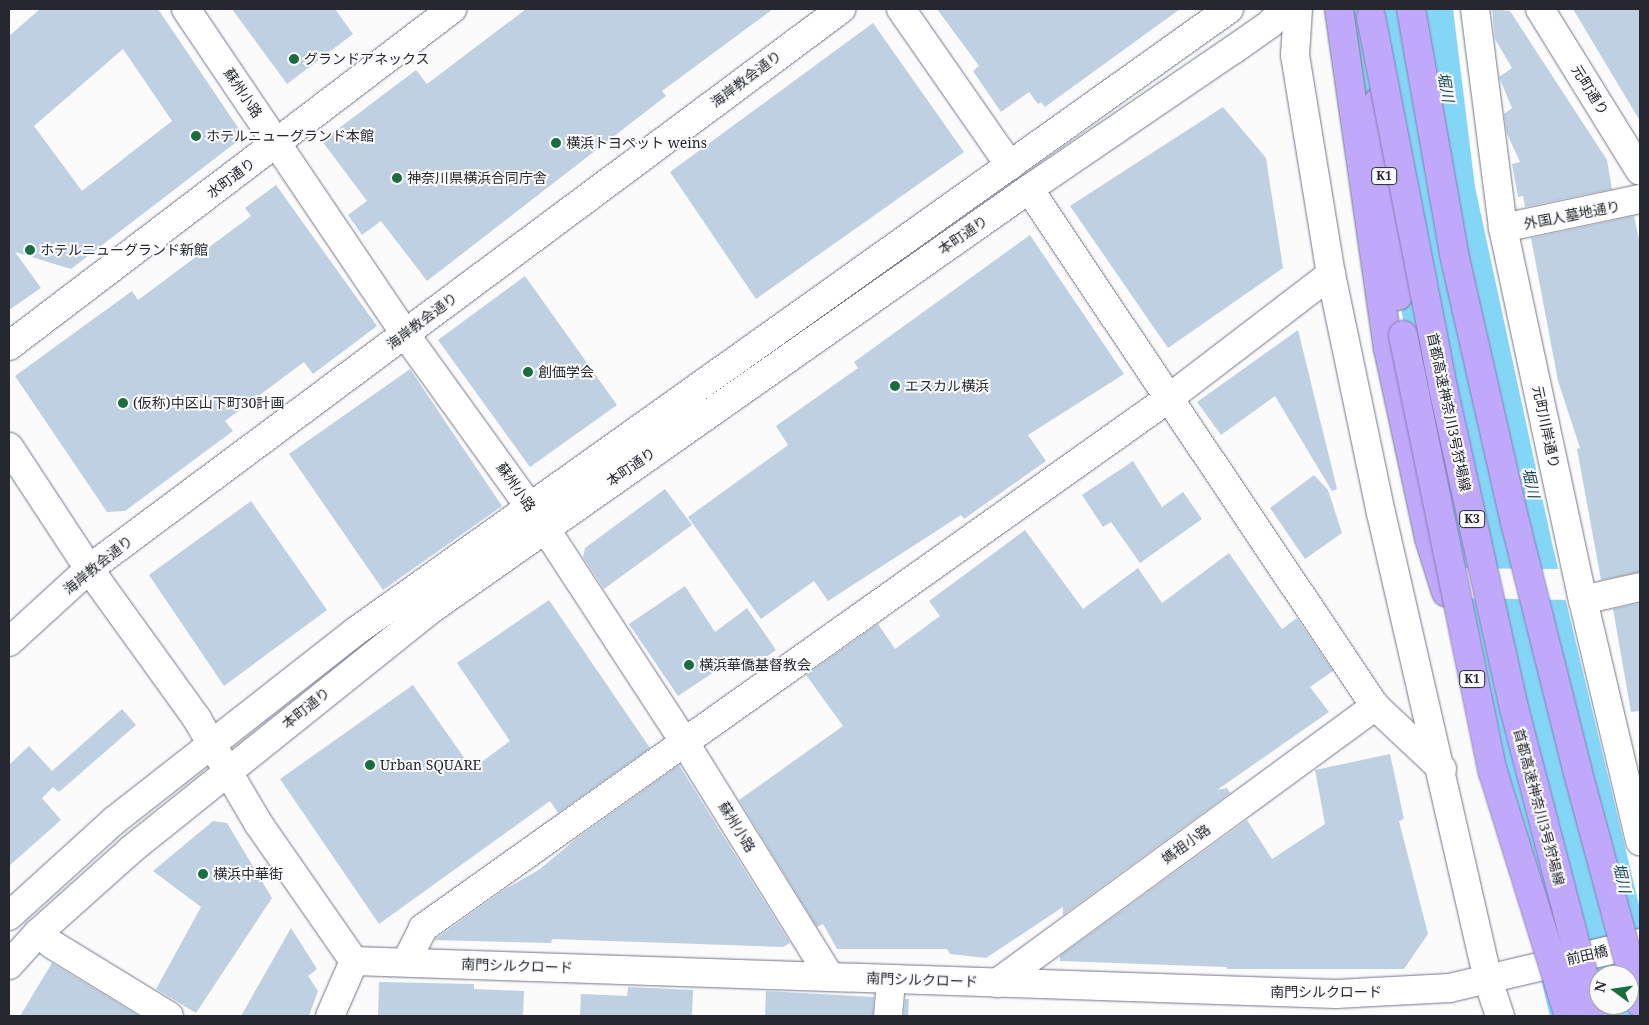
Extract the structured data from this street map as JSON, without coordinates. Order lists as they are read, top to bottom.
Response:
{
  "streets": {
    "highway": ["K1", "首都高速神奈川3号狩場線", "K3"],
    "street": [
      "海岸教会通り",
      "元町通り",
      "蘇州小路",
      "水町通り",
      "外国人墓地通り",
      "本町通り",
      "元町川岸通り",
      "媽祖小路",
      "前田橋",
      "南門シルクロード"
    ]
  },
  "crossings": [
    ["海岸教会通り", "蘇州小路"],
    ["蘇州小路", "水町通り"],
    ["蘇州小路", "本町通り"],
    ["蘇州小路", "南門シルクロード"],
    ["K1", "首都高速神奈川3号狩場線"],
    ["外国人墓地通り", "元町川岸通り"],
    ["媽祖小路", "南門シルクロード"],
    ["前田橋", "南門シルクロード"]
  ],
  "water": ["堀川"],
  "places": [
    "グランドアネックス",
    "ホテルニューグランド本館",
    "横浜トヨペット weins",
    "神奈川県横浜合同庁舎",
    "ホテルニューグランド新館",
    "創価学会",
    "エスカル横浜",
    "(仮称)中区山下町30計画",
    "横浜華僑基督教会",
    "Urban SQUARE",
    "横浜中華街"
  ],
  "north": "left"
}
